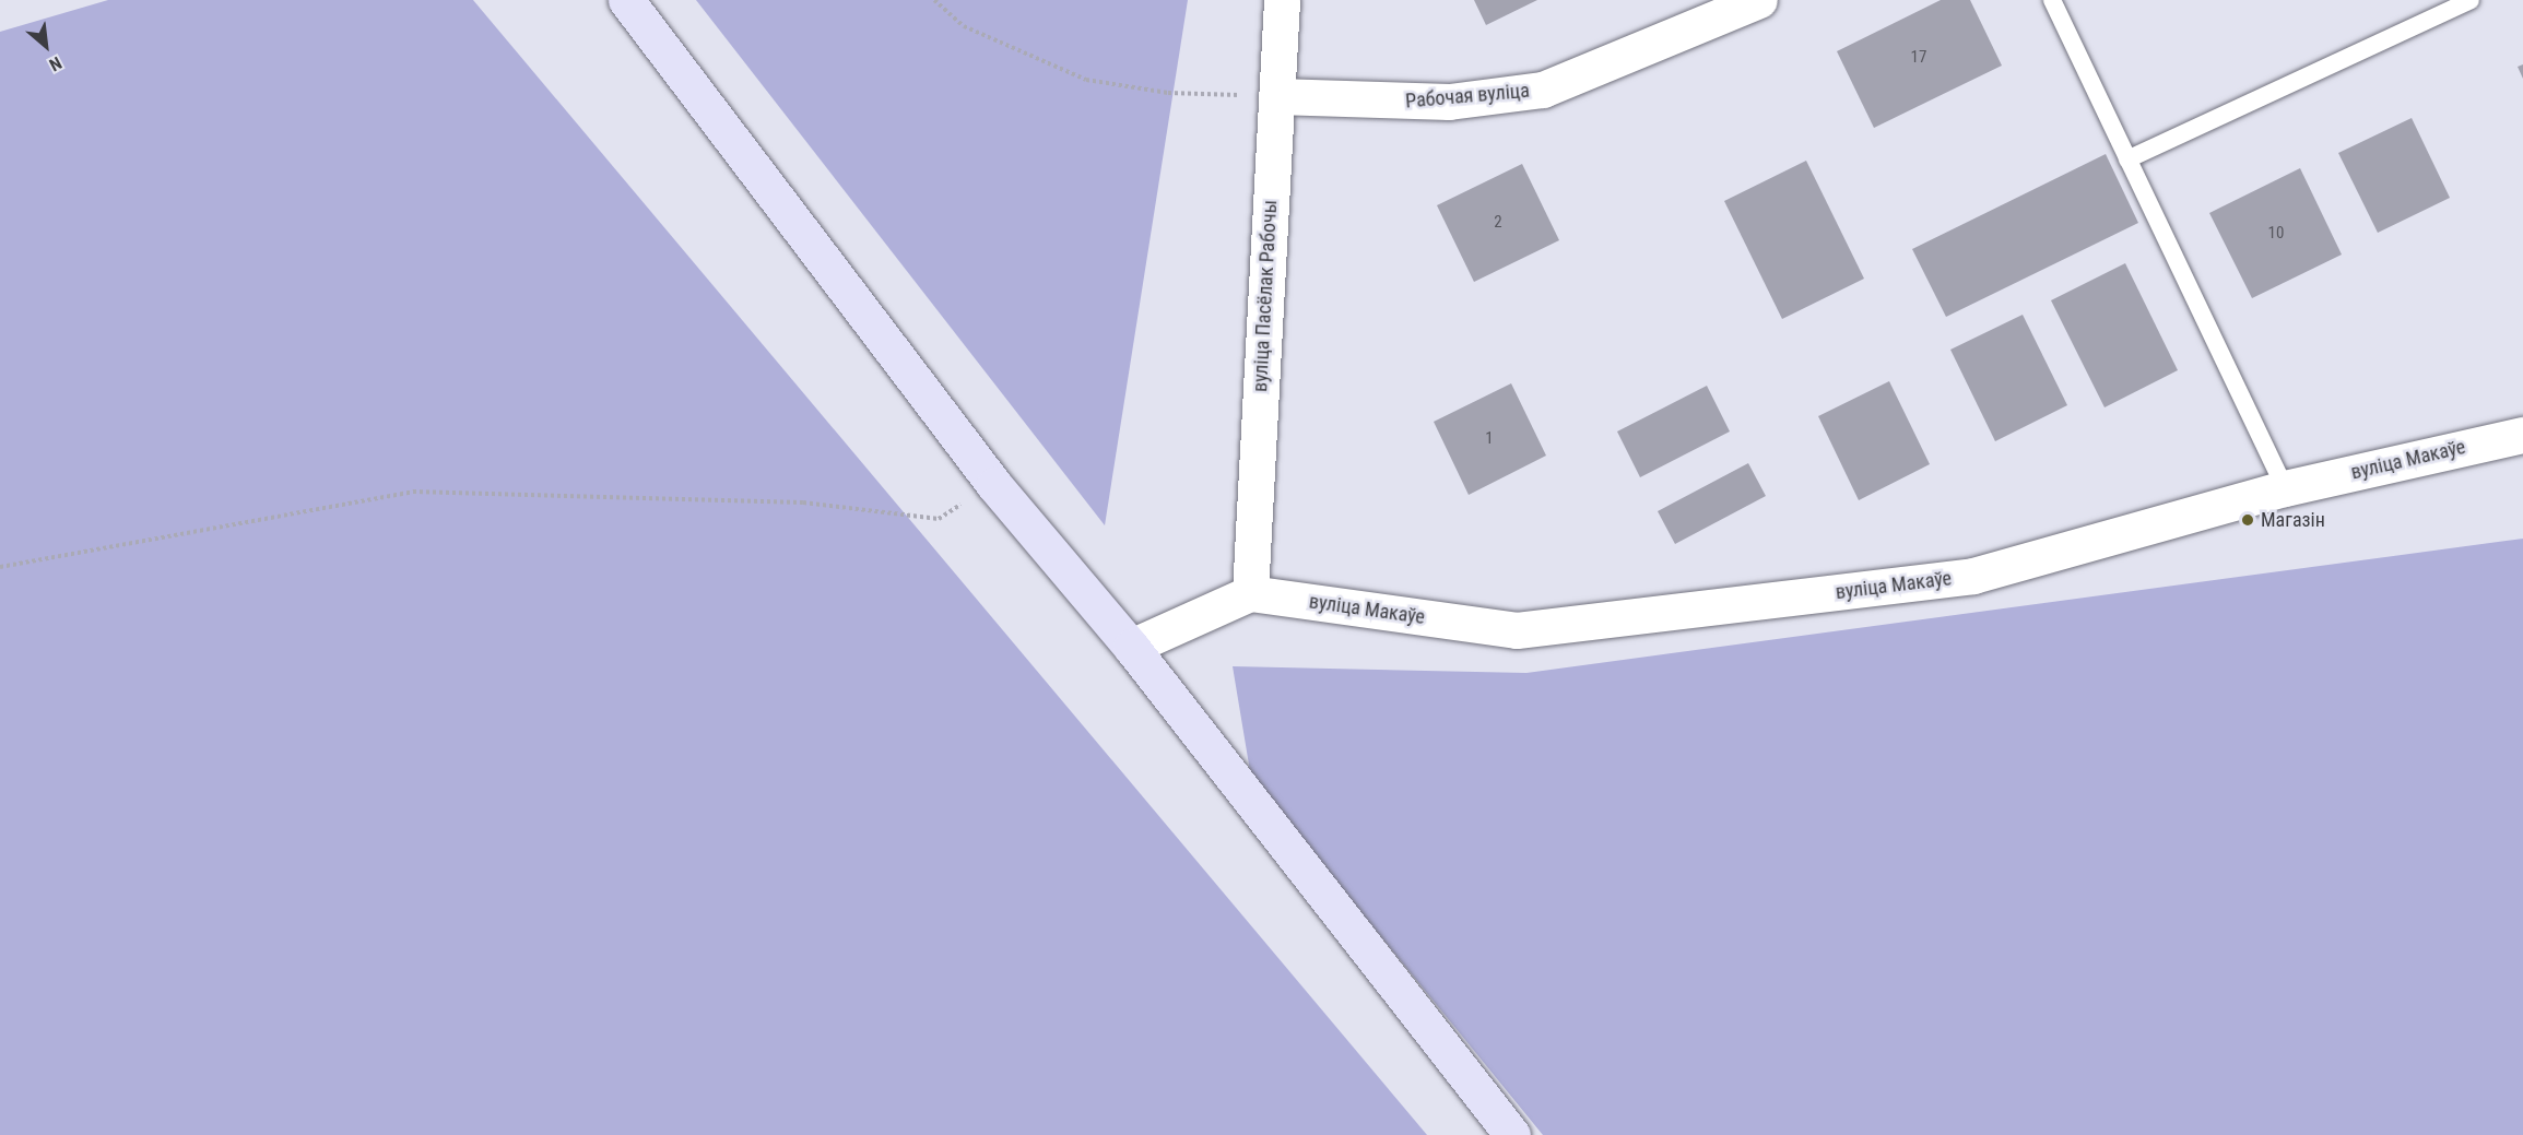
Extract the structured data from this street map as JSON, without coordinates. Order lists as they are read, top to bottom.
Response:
{
  "streets": {
    "street": ["Рабочая вуліца", "вуліца Пасёлак Рабочы", "вуліца Макаўе"]
  },
  "crossings": [
    ["Рабочая вуліца", "вуліца Пасёлак Рабочы"],
    ["вуліца Пасёлак Рабочы", "вуліца Макаўе"]
  ],
  "places": ["Магазін"],
  "house_numbers": [
    "17",
    "2",
    "10",
    "1"
  ],
  "north": "bottom right"
}
